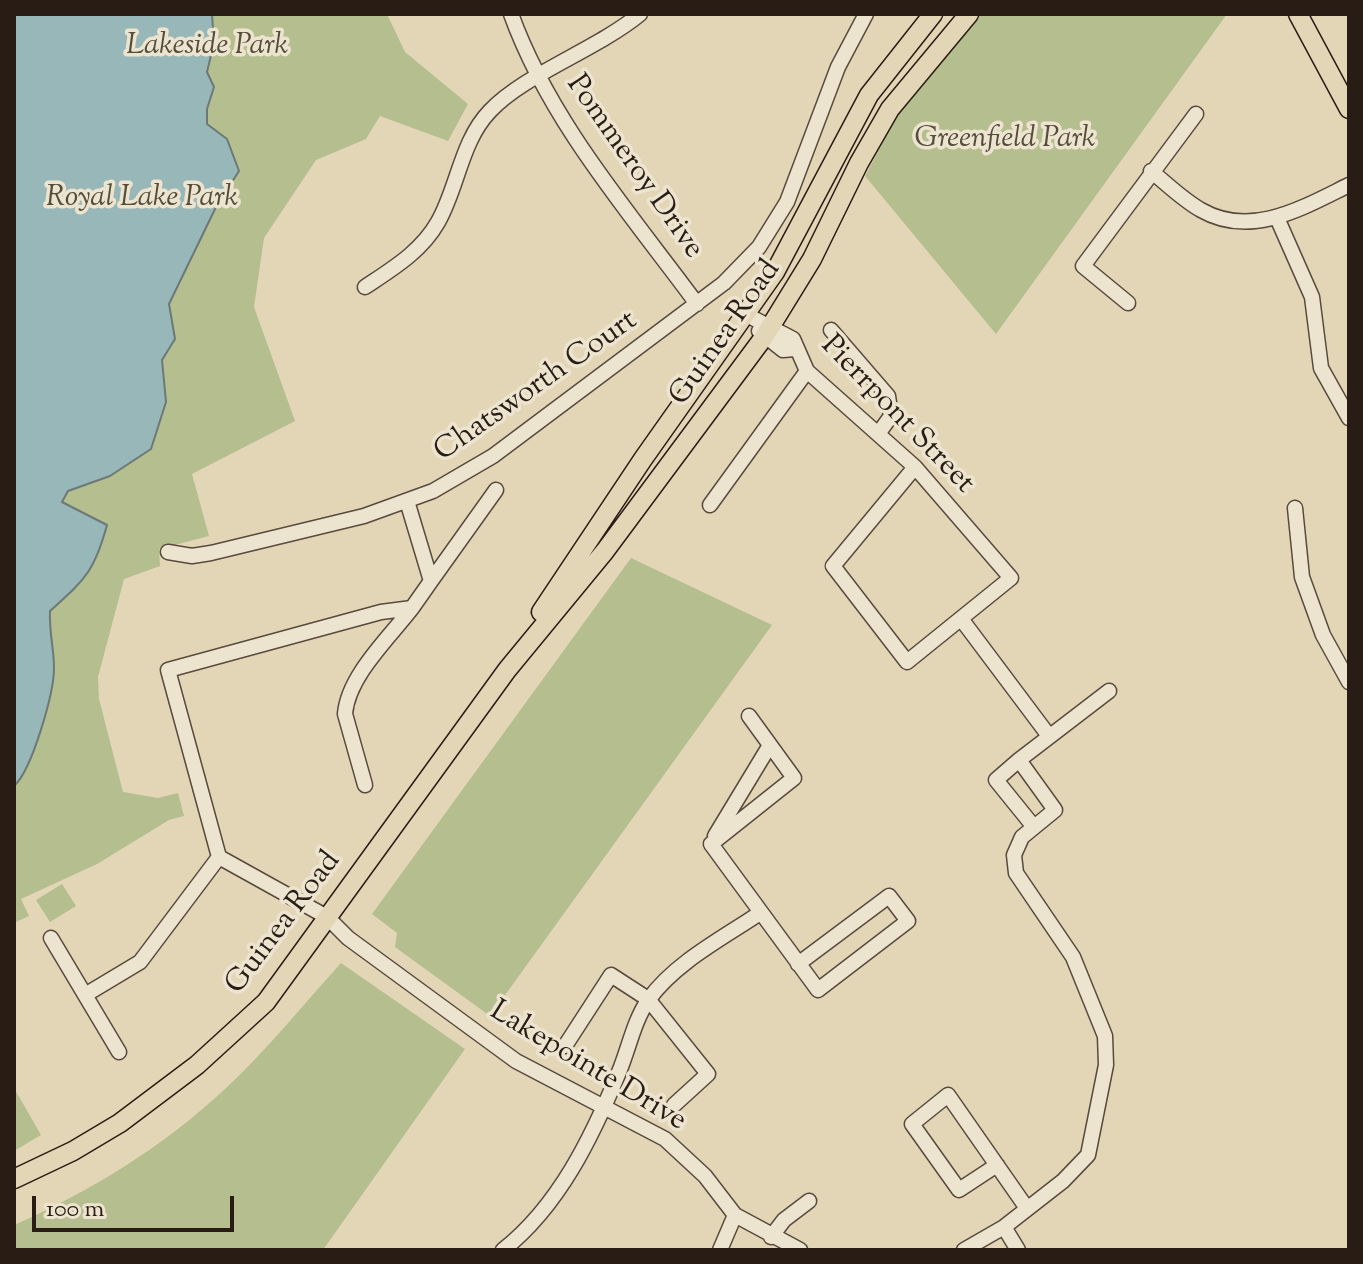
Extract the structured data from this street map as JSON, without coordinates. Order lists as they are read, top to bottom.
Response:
{
  "streets": {
    "main road": ["Guinea Road"],
    "street": [
      "Pommeroy Drive",
      "Chatsworth Court",
      "Pierrpont Street",
      "Lakepointe Drive"
    ]
  },
  "crossings": [
    ["Pommeroy Drive", "Guinea Road"],
    ["Pommeroy Drive", "Chatsworth Court"],
    ["Guinea Road", "Chatsworth Court"],
    ["Guinea Road", "Pierrpont Street"],
    ["Guinea Road", "Lakepointe Drive"]
  ],
  "parks": ["Lakeside Park", "Greenfield Park", "Royal Lake Park"],
  "scale_bar": "100 m"
}
